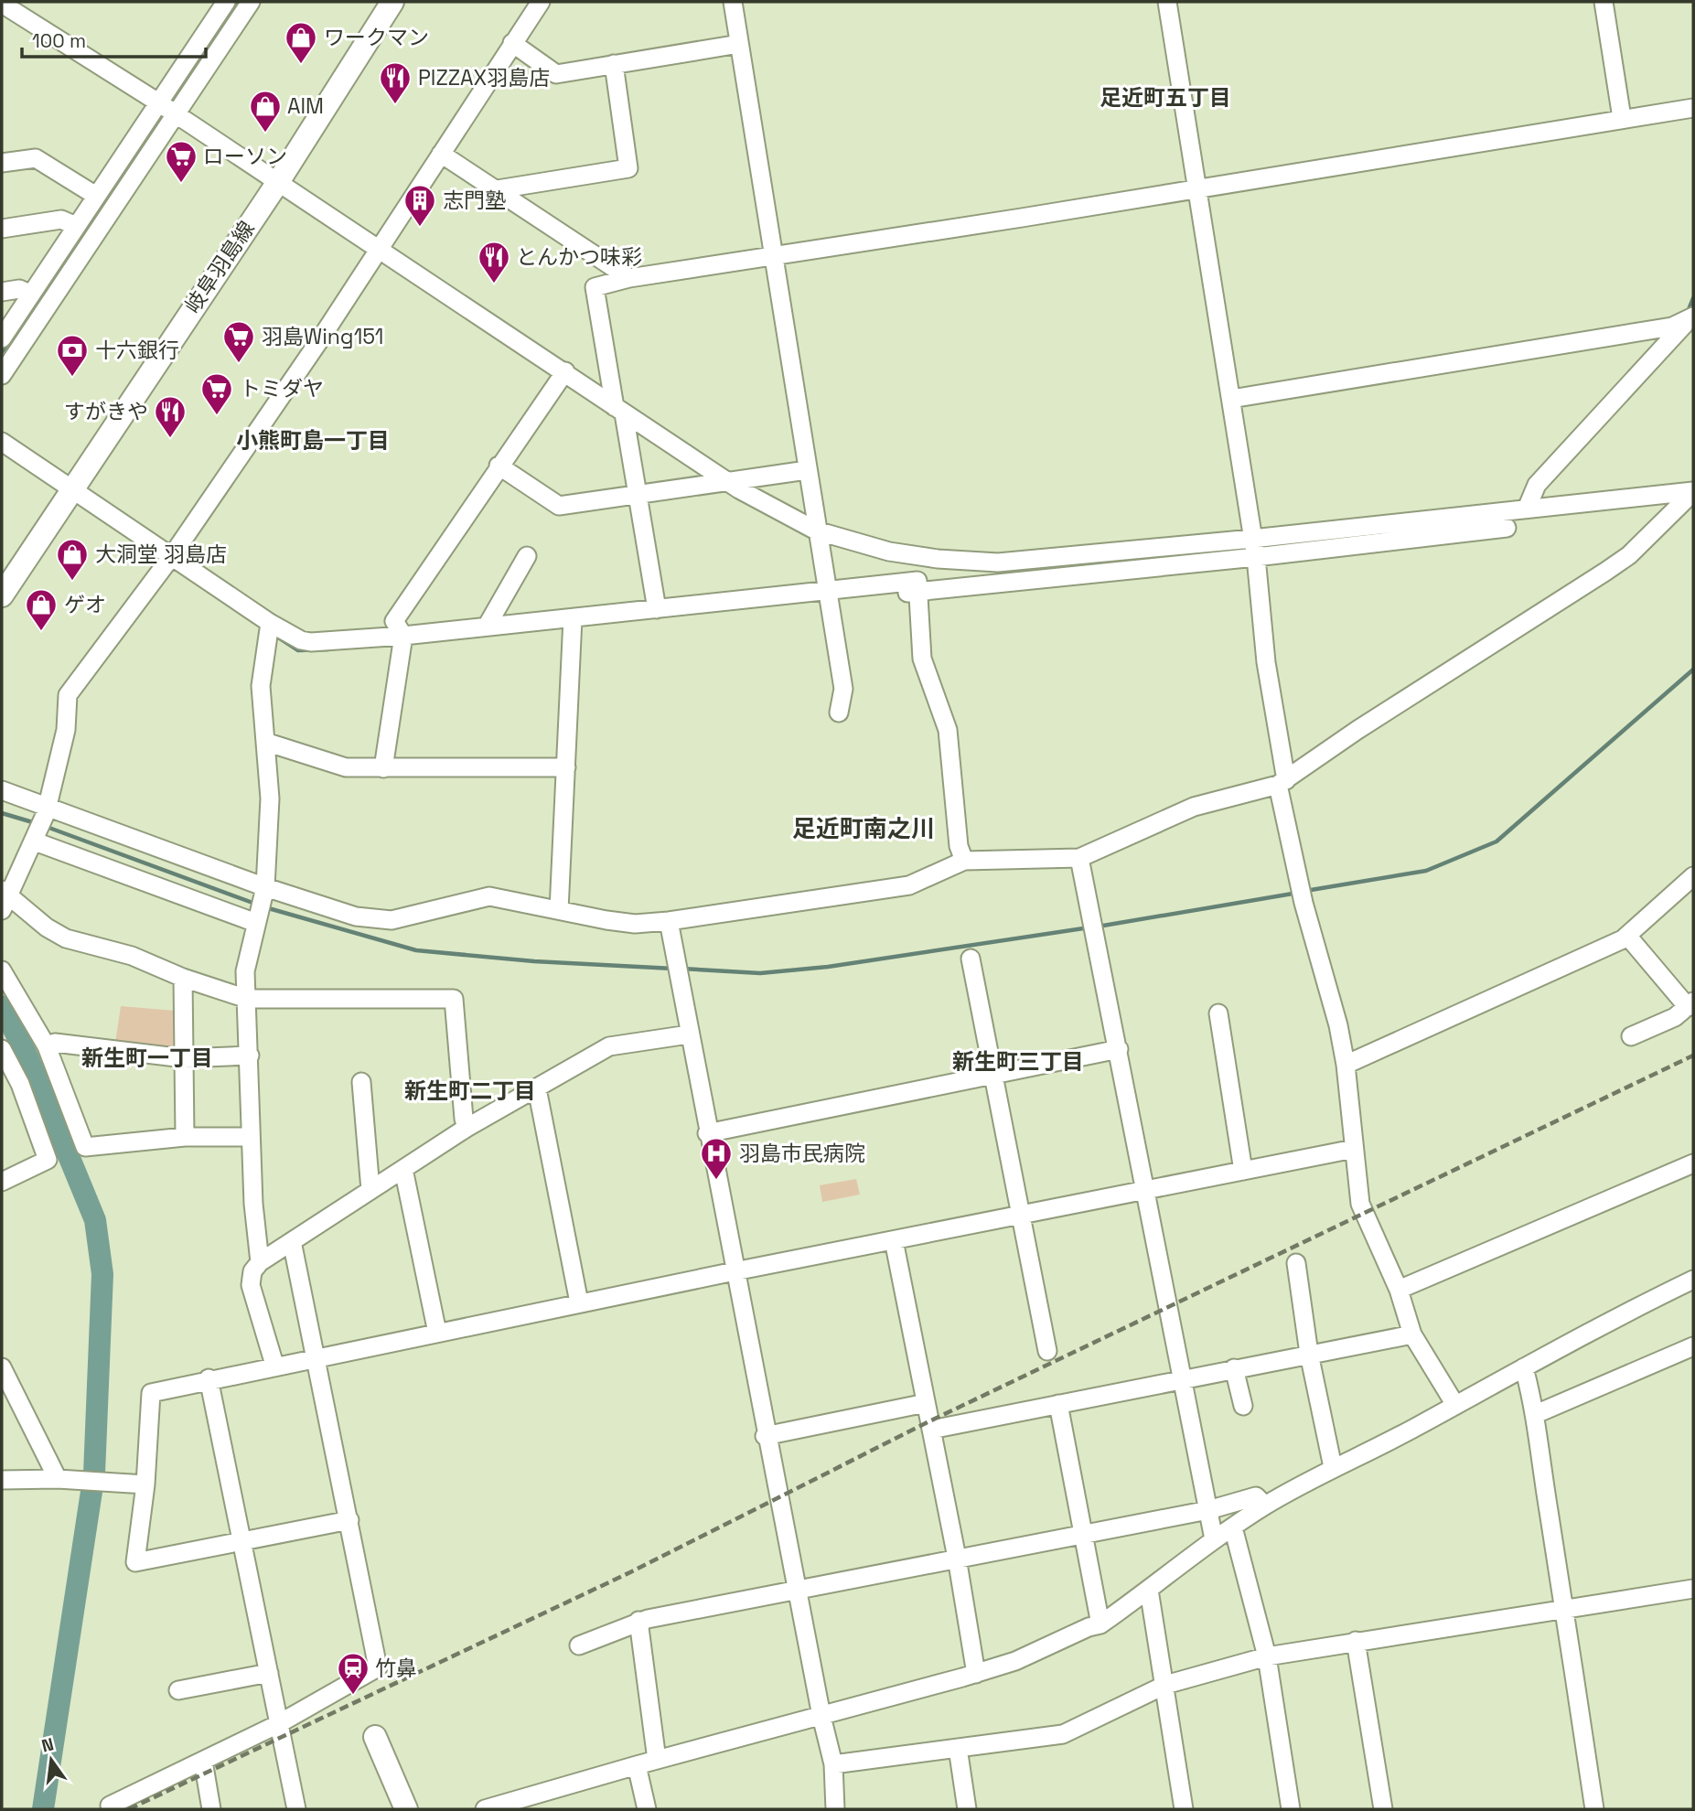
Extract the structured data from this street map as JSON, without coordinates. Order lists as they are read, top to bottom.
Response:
{
  "streets": {
    "main road": ["岐阜羽島線"]
  },
  "districts": [
    "足近町五丁目",
    "小熊町島一丁目",
    "足近町南之川",
    "新生町一丁目",
    "新生町三丁目",
    "新生町二丁目"
  ],
  "places": {
    "shop": [
      "ワークマン",
      "AIM",
      "大洞堂 羽島店",
      "ゲオ"
    ],
    "restaurant": ["PIZZAX羽島店", "とんかつ味彩", "すがきや"],
    "supermarket": ["ローソン", "羽島Wing151", "トミダヤ"],
    "building": ["志門塾"],
    "bank": ["十六銀行"],
    "hospital": ["羽島市民病院"],
    "station": ["竹鼻"]
  },
  "scale_bar": "100 m",
  "north": "top"
}
